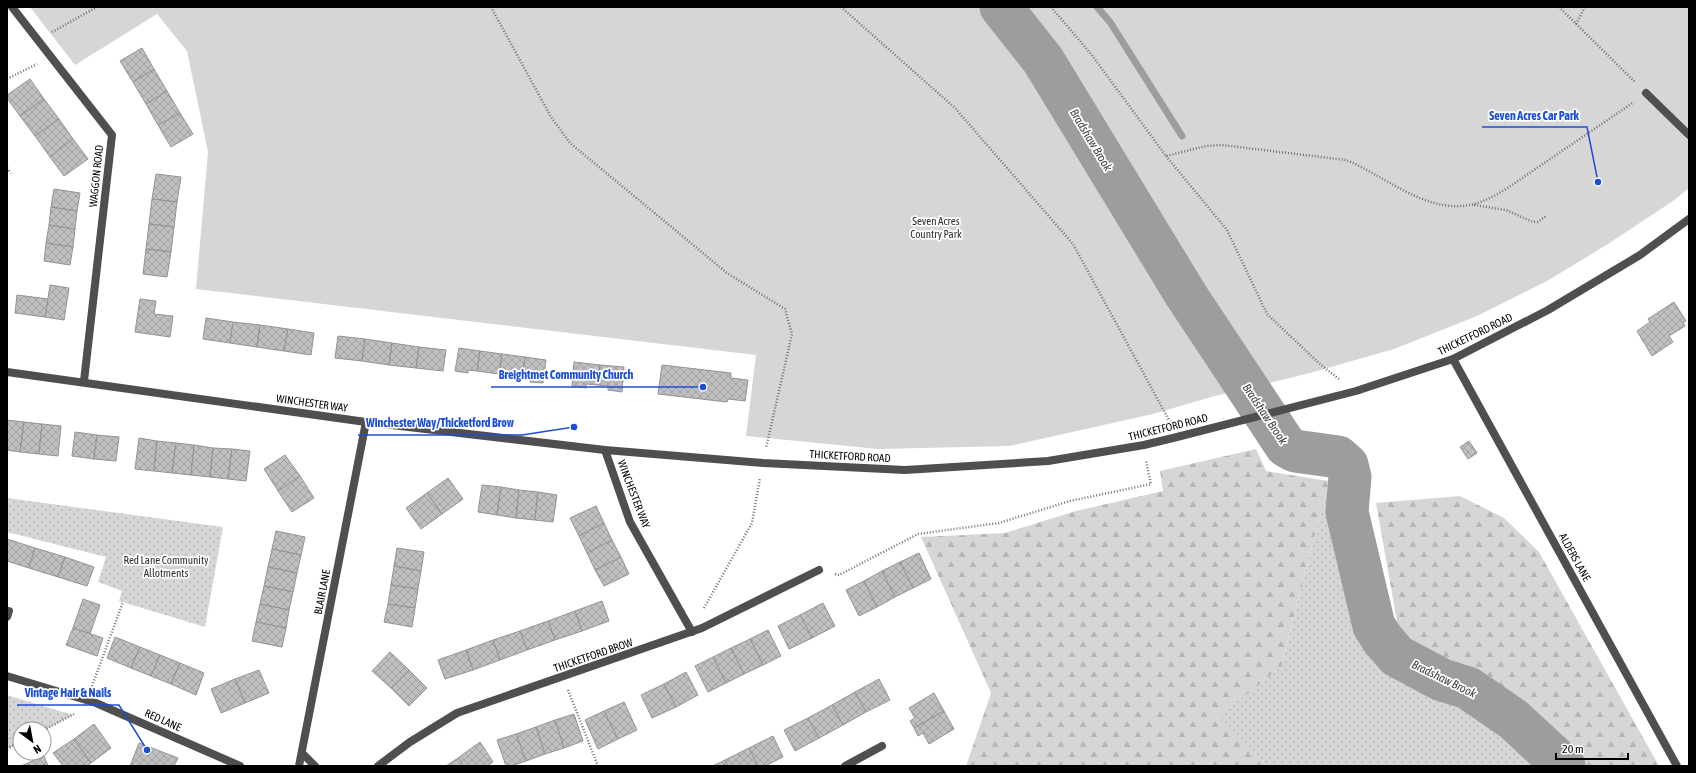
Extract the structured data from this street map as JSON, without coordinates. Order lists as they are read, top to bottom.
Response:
{
  "streets": {
    "street": [
      "WAGGON ROAD",
      "THICKETFORD ROAD",
      "WINCHESTER WAY",
      "ALDERS LANE",
      "BLAIR LANE",
      "THICKETFORD BROW",
      "RED LANE"
    ]
  },
  "crossings": [
    ["WAGGON ROAD", "WINCHESTER WAY"],
    ["THICKETFORD ROAD", "WINCHESTER WAY"],
    ["THICKETFORD ROAD", "ALDERS LANE"],
    ["WINCHESTER WAY", "BLAIR LANE"],
    ["WINCHESTER WAY", "THICKETFORD BROW"]
  ],
  "water": ["Bradshaw Brook"],
  "parks": ["Seven Acres Country Park", "Red Lane Community Allotments"],
  "places": [
    "Seven Acres Car Park",
    "Breightmet Community Church",
    "Winchester Way/Thicketford Brow",
    "Vintage Hair & Nails"
  ],
  "scale_bar": "20 m",
  "north": "bottom right"
}
